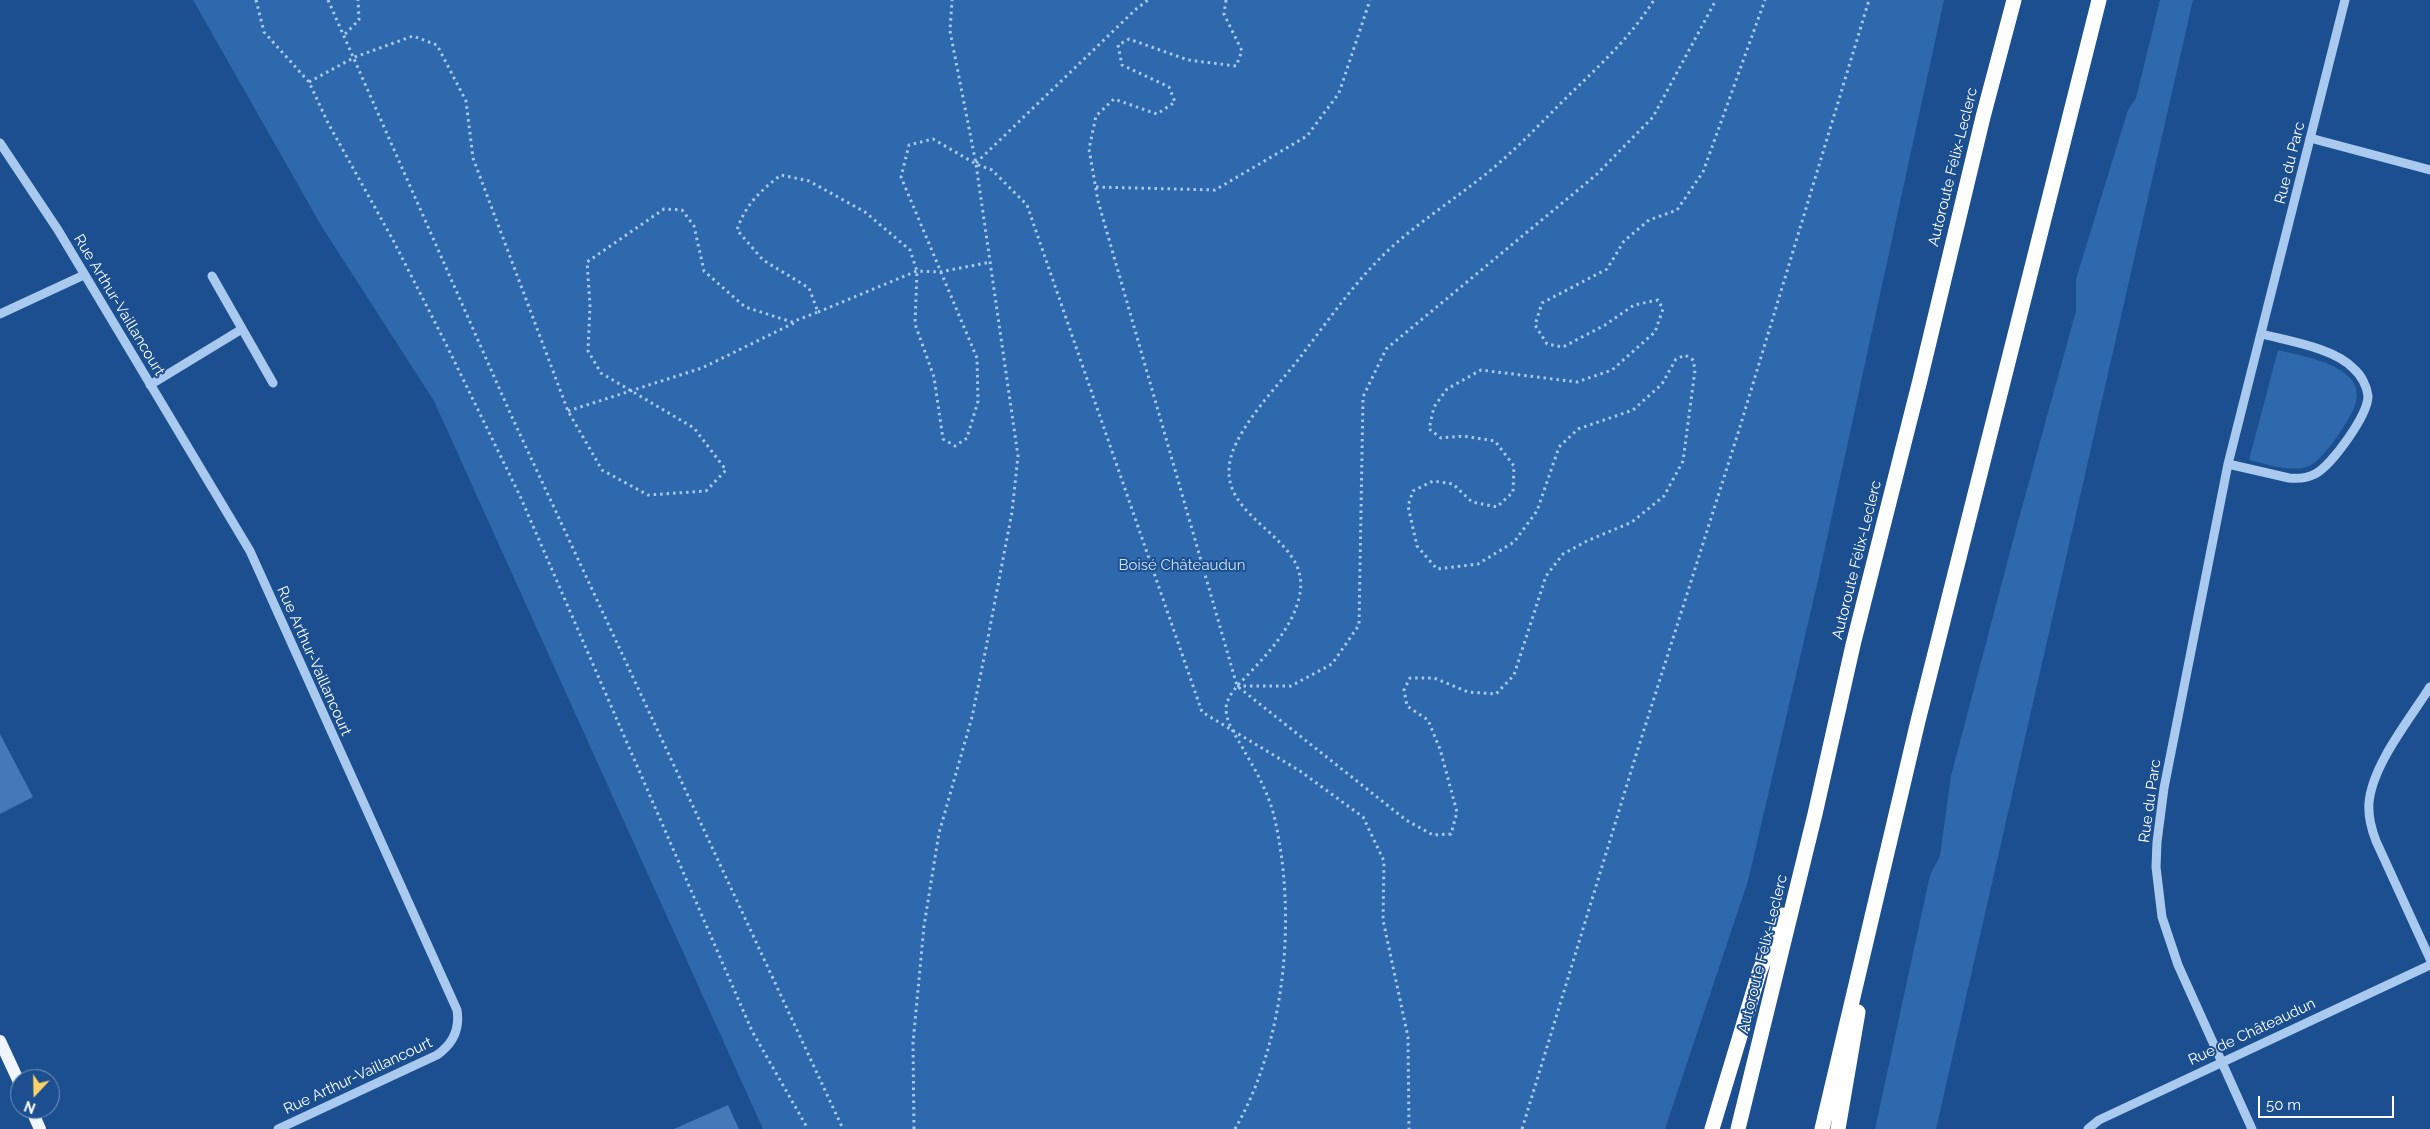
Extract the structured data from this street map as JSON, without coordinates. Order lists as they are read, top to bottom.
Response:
{
  "streets": {
    "highway": ["Autoroute Félix-Leclerc"],
    "street": ["Rue du Parc", "Rue Arthur-Vaillancourt", "Rue de Châteaudun"]
  },
  "crossings": [
    ["Rue du Parc", "Rue de Châteaudun"]
  ],
  "parks": ["Boisé Châteaudun"],
  "scale_bar": "50 m",
  "north": "bottom"
}
